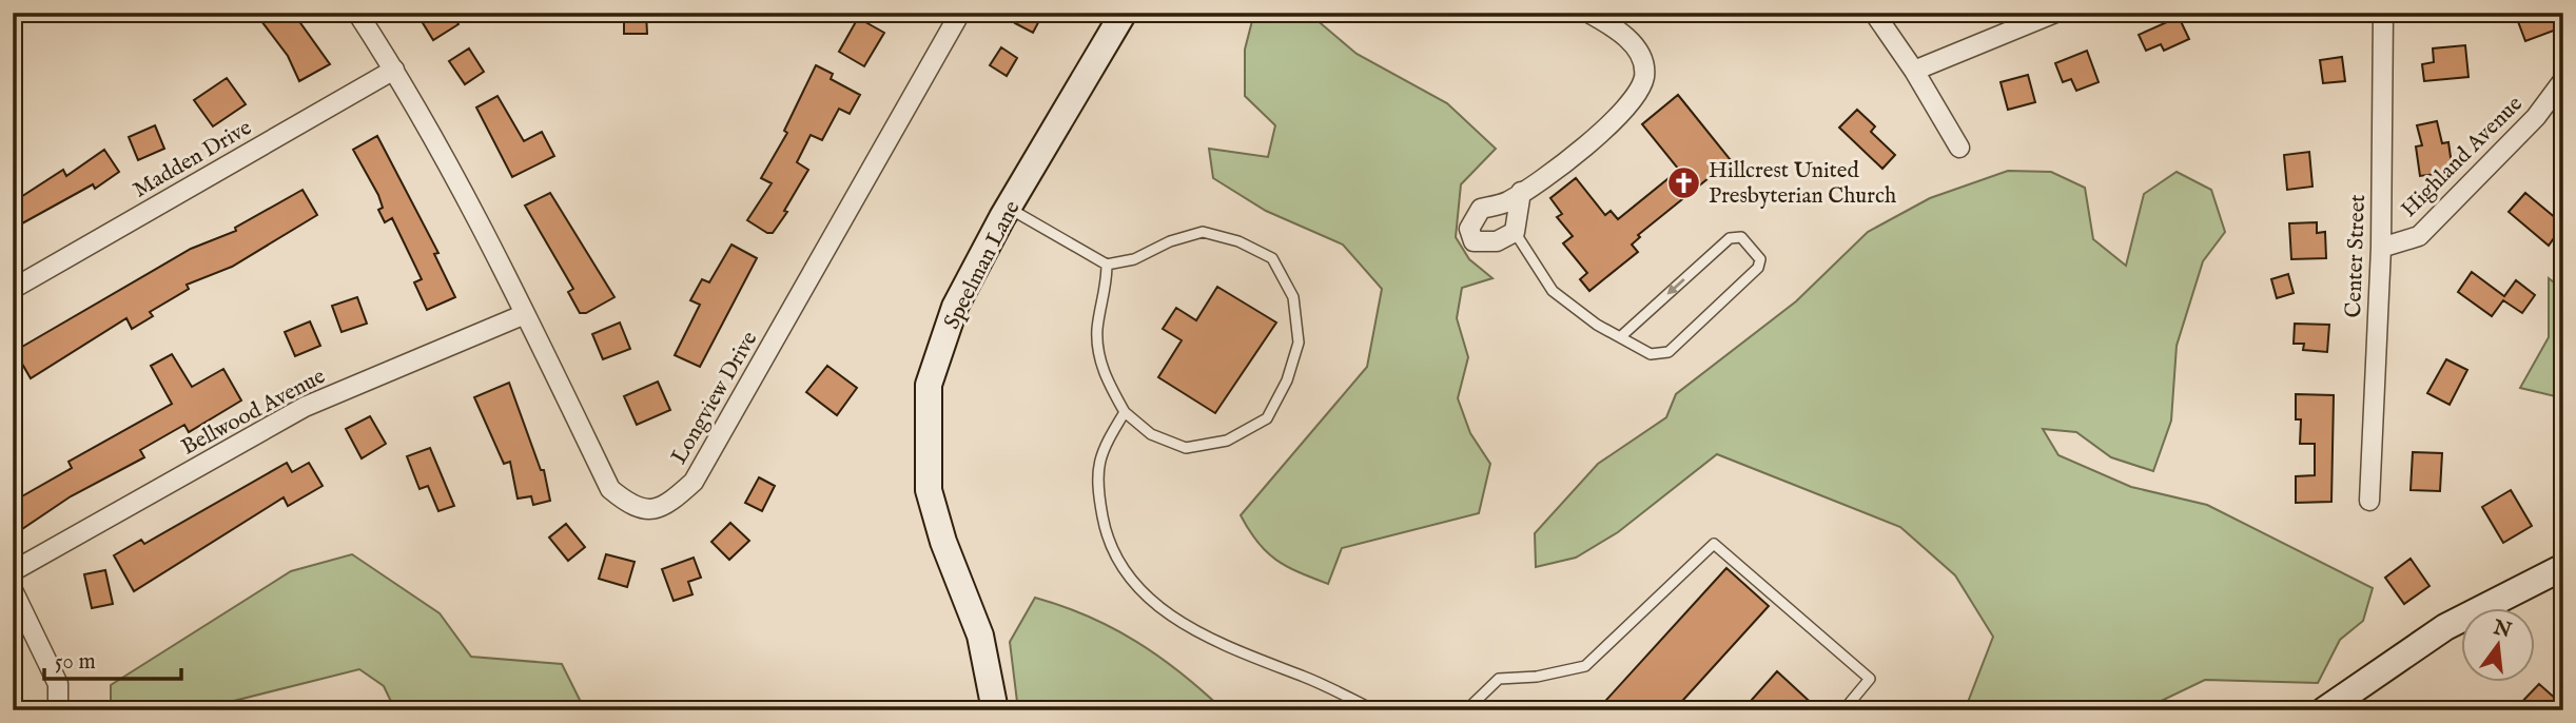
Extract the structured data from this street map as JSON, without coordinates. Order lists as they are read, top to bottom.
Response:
{
  "streets": {
    "street": [
      "Highland Avenue",
      "Madden Drive",
      "Center Street",
      "Speelman Lane",
      "Longview Drive",
      "Bellwood Avenue"
    ]
  },
  "crossings": [
    ["Highland Avenue", "Center Street"],
    ["Madden Drive", "Longview Drive"],
    ["Longview Drive", "Bellwood Avenue"]
  ],
  "places": {
    "church": ["Hillcrest United Presbyterian Church"]
  },
  "scale_bar": "50 m",
  "north": "top"
}
